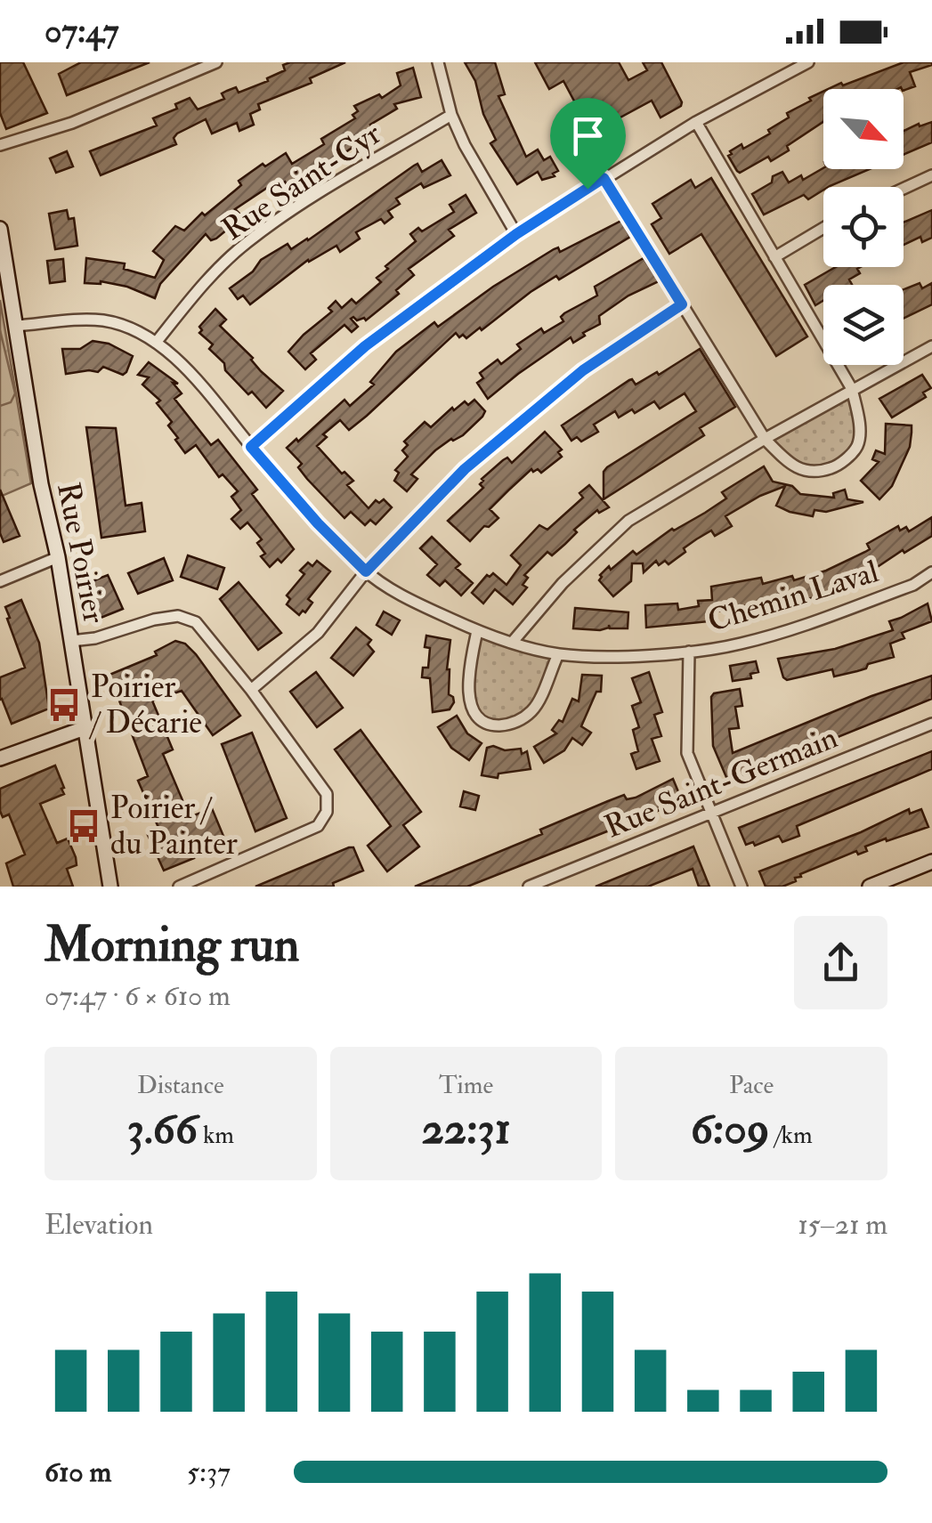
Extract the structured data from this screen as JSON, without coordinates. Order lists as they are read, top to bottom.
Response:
{
  "streets": {
    "street": [
      "Rue Saint-Cyr",
      "Rue Poirier",
      "Chemin Laval",
      "Rue Saint-Germain"
    ]
  },
  "crossings": [
    ["Rue Saint-Cyr", "Chemin Laval"],
    ["Rue Poirier", "Chemin Laval"]
  ],
  "places": {
    "bus stop": ["Poirier / Décarie", "Poirier / du Painter"]
  },
  "north": "bottom right",
  "page": {
    "status": "07:47",
    "heading": ["Morning run", "07:47 · 6 × 610 m"],
    "stats": [
      ["Distance", "3.66 km"],
      ["Time", "22:31"],
      ["Pace", "6:09 /km"]
    ],
    "chart": ["Elevation", "15–21 m"],
    "list": [
      {
        "name": "610 m",
        "note": "5:37"
      }
    ]
  }
}
